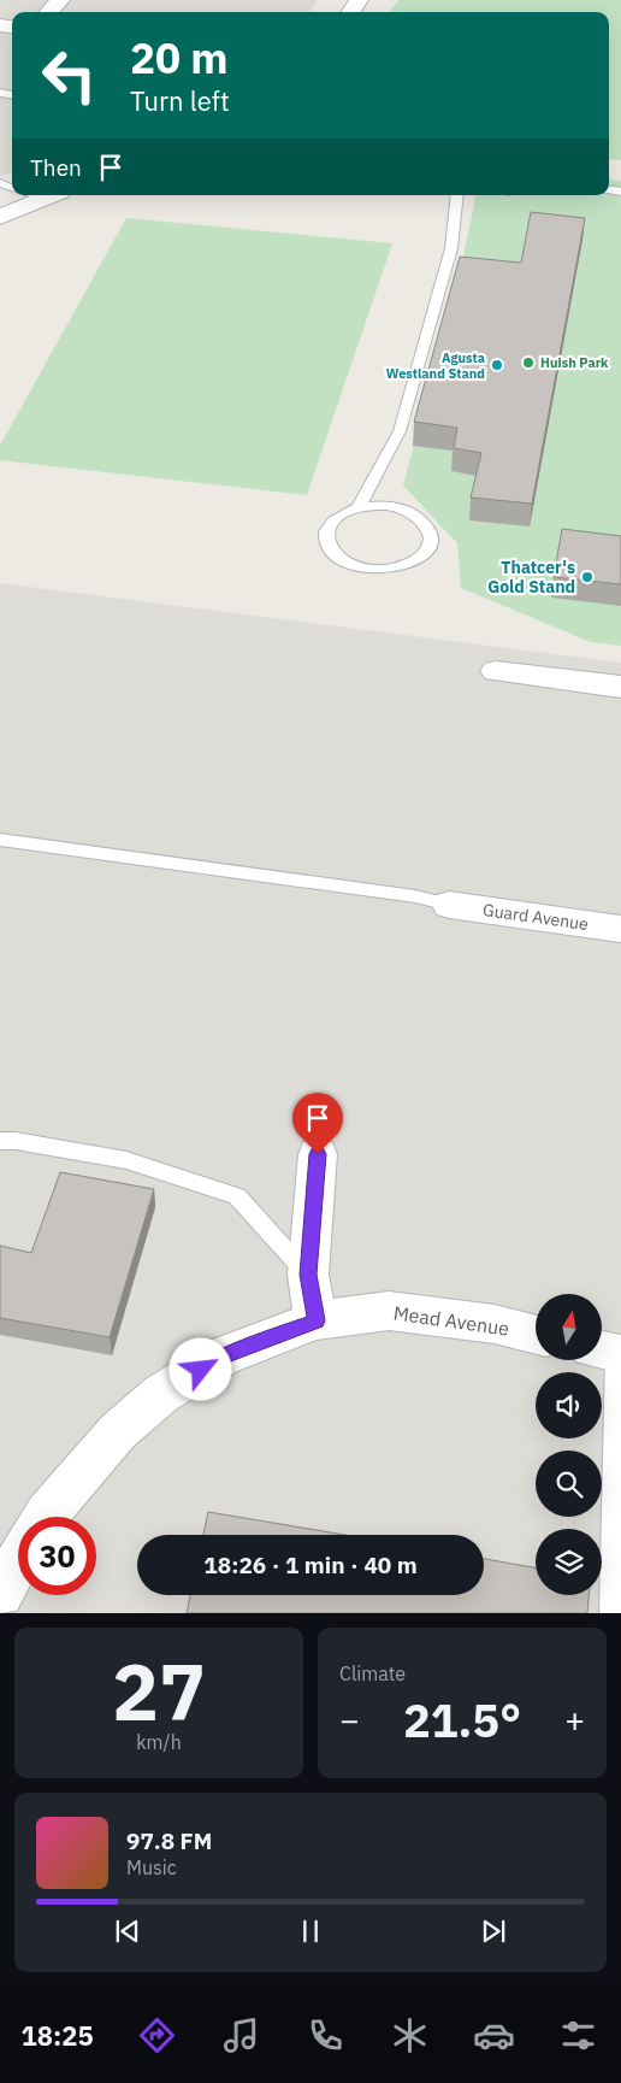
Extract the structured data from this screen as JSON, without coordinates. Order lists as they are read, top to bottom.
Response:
{
  "streets": {
    "street": ["Guard Avenue", "Mead Avenue"]
  },
  "places": ["Huish Park", "Agusta Westland Stand", "Thatcer's Gold Stand"],
  "north": "top",
  "page": {
    "turn": ["20 m", "Turn left"],
    "then": "Then",
    "limit": "30",
    "trip": "18:26 · 1 min · 40 m",
    "tile": [
      ["27", "km/h"],
      "Climate"
    ],
    "heat": ["−", "21.5°", "+"],
    "song": ["97.8 FM", "Music"],
    "tabs": "18:25"
  }
}
